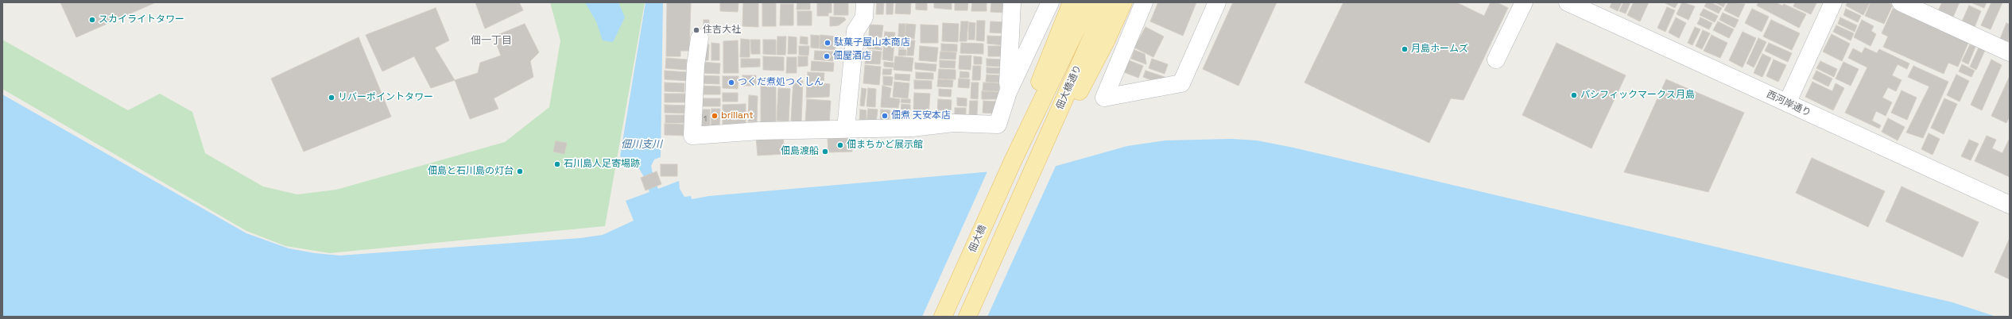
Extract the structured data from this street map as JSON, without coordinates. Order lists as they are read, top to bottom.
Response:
{
  "streets": {
    "main road": ["佃大橋通り", "佃大橋"],
    "street": ["西河岸通り"]
  },
  "crossings": [
    ["佃大橋通り", "佃大橋"]
  ],
  "districts": ["佃一丁目"],
  "water": ["佃川支川"],
  "places": [
    "スカイライトタワー",
    "住吉大社",
    "駄菓子屋山本商店",
    "月島ホームズ",
    "佃屋酒店",
    "つくだ煮処つくしん",
    "パシフィックマークス月島",
    "リバーポイントタワー",
    "brillant",
    "佃煮 天安本店",
    "佃まちかど展示館",
    "佃島渡船",
    "石川島人足寄場跡",
    "佃島と石川島の灯台"
  ],
  "house_numbers": ["1"]
}
